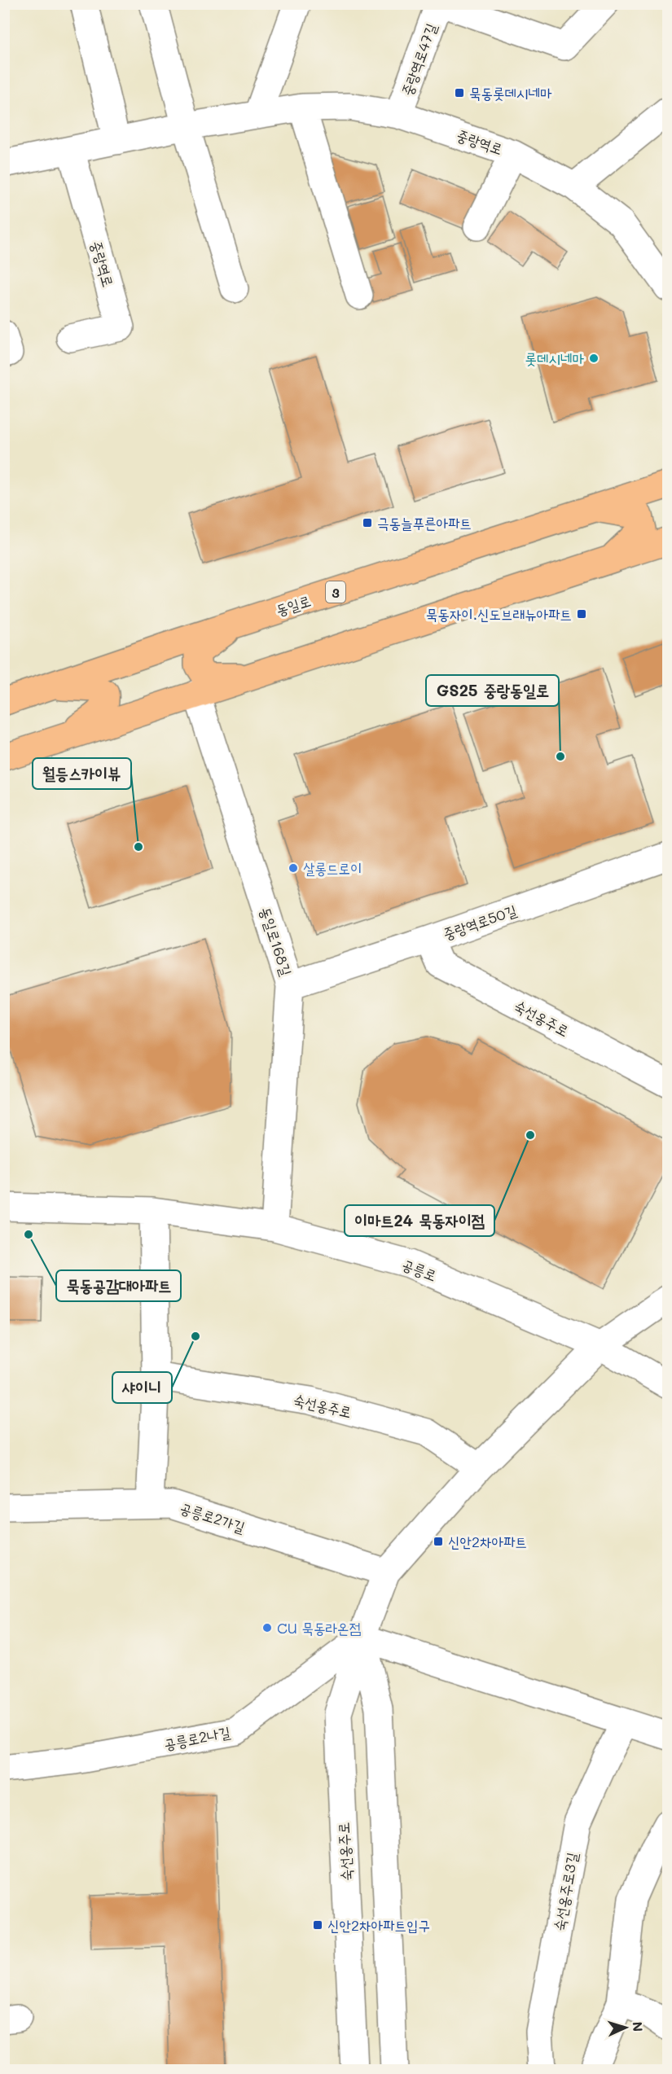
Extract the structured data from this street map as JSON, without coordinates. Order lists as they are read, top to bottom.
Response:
{
  "streets": {
    "main road": ["3", "동일로"],
    "street": [
      "중랑역로47길",
      "중랑역로",
      "중랑역로50길",
      "동일로168길",
      "숙선옹주로",
      "공릉로",
      "공릉로2가길",
      "공릉로2나길",
      "숙선옹주로3길"
    ]
  },
  "crossings": [
    ["중랑역로47길", "중랑역로"],
    ["중랑역로50길", "동일로168길"],
    ["중랑역로50길", "숙선옹주로"],
    ["동일로168길", "공릉로"],
    ["숙선옹주로", "공릉로"],
    ["숙선옹주로", "공릉로2가길"],
    ["숙선옹주로", "공릉로2나길"]
  ],
  "places": {
    "transit": [
      "묵동롯데시네마",
      "극동늘푸른아파트",
      "묵동자이.신도브래뉴아파트",
      "신안2차아파트",
      "신안2차아파트입구"
    ],
    "other": [
      "롯데시네마",
      "GS25 중랑동일로",
      "월등스카이뷰",
      "살롱드로이",
      "이마트24 묵동자이점",
      "묵동공감대아파트",
      "샤이니",
      "CU 묵동라온점"
    ]
  },
  "north": "right"
}
